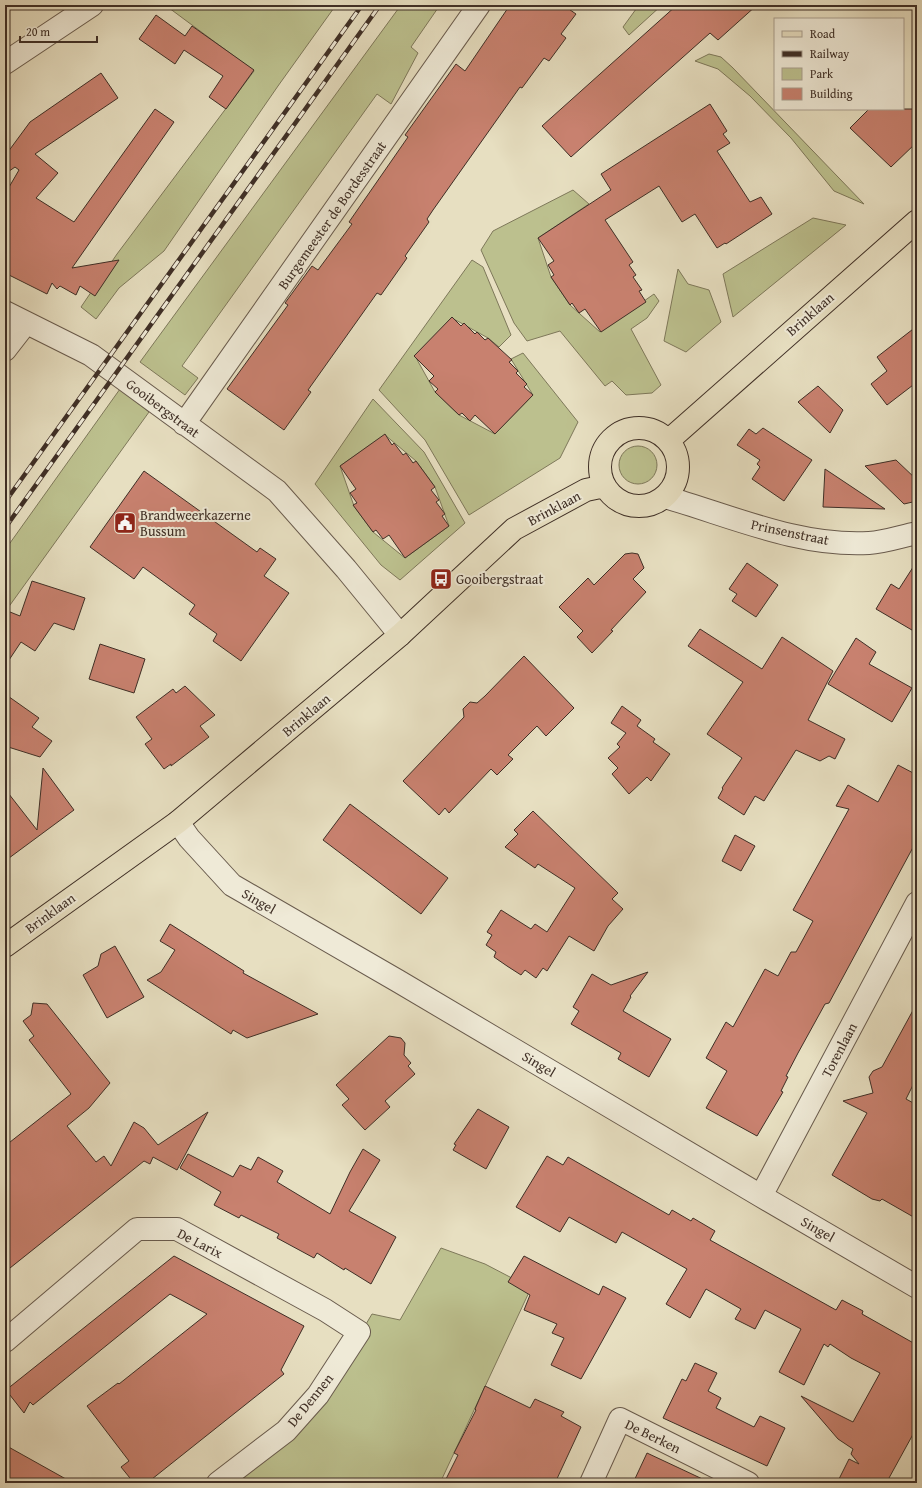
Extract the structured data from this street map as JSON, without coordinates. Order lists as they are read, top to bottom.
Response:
{
  "streets": {
    "main road": ["Brinklaan"],
    "street": [
      "Burgemeester de Bordesstraat",
      "Gooibergstraat",
      "Prinsenstraat",
      "Singel",
      "Torenlaan",
      "De Larix",
      "De Dennen",
      "De Berken"
    ]
  },
  "crossings": [
    ["Burgemeester de Bordesstraat", "Gooibergstraat"],
    ["Brinklaan", "Gooibergstraat"],
    ["Brinklaan", "Prinsenstraat"],
    ["Brinklaan", "Singel"],
    ["Singel", "Torenlaan"],
    ["De Larix", "De Dennen"]
  ],
  "places": {
    "public building": ["Brandweerkazerne Bussum"],
    "bus stop": ["Gooibergstraat"]
  },
  "legend": [
    "Road",
    "Railway",
    "Park",
    "Building"
  ],
  "scale_bar": "20 m"
}
